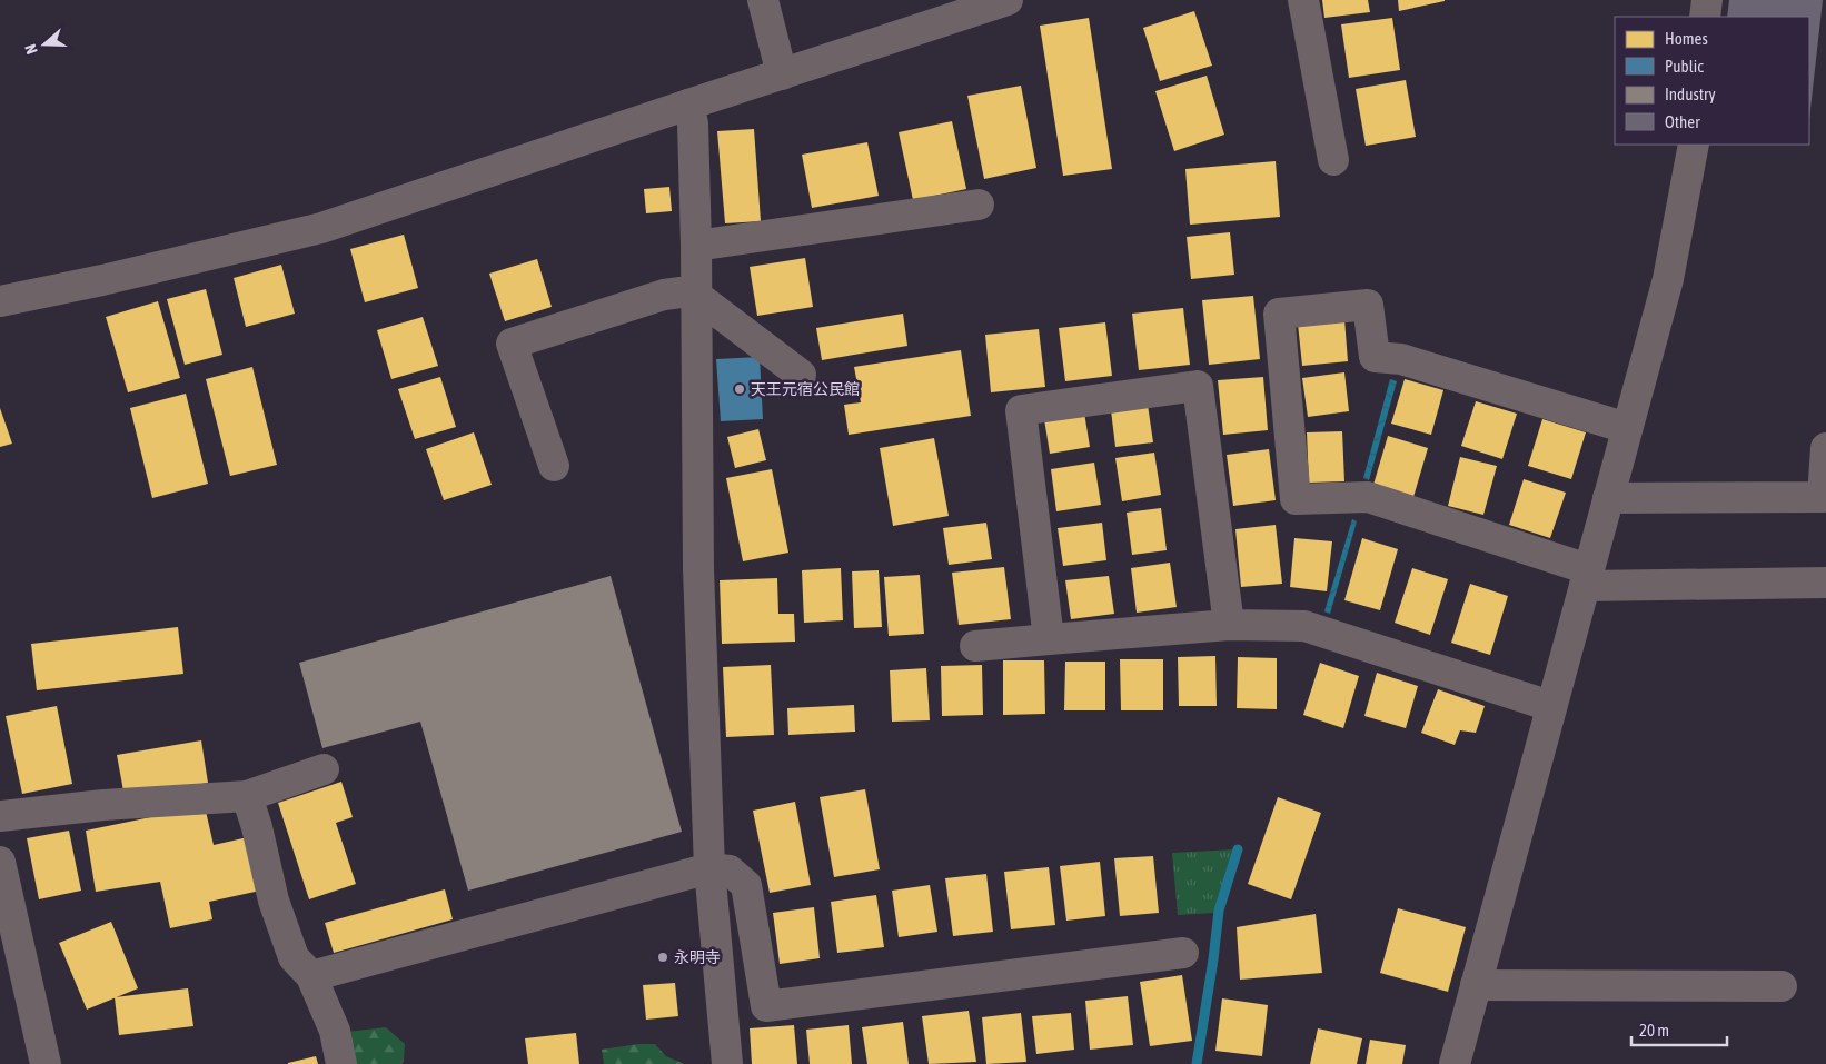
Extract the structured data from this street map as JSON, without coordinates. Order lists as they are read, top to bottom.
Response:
{
  "places": ["天王元宿公民館", "永明寺"],
  "legend": [
    "Homes",
    "Public",
    "Industry",
    "Other"
  ],
  "scale_bar": "20 m",
  "north": "left"
}
